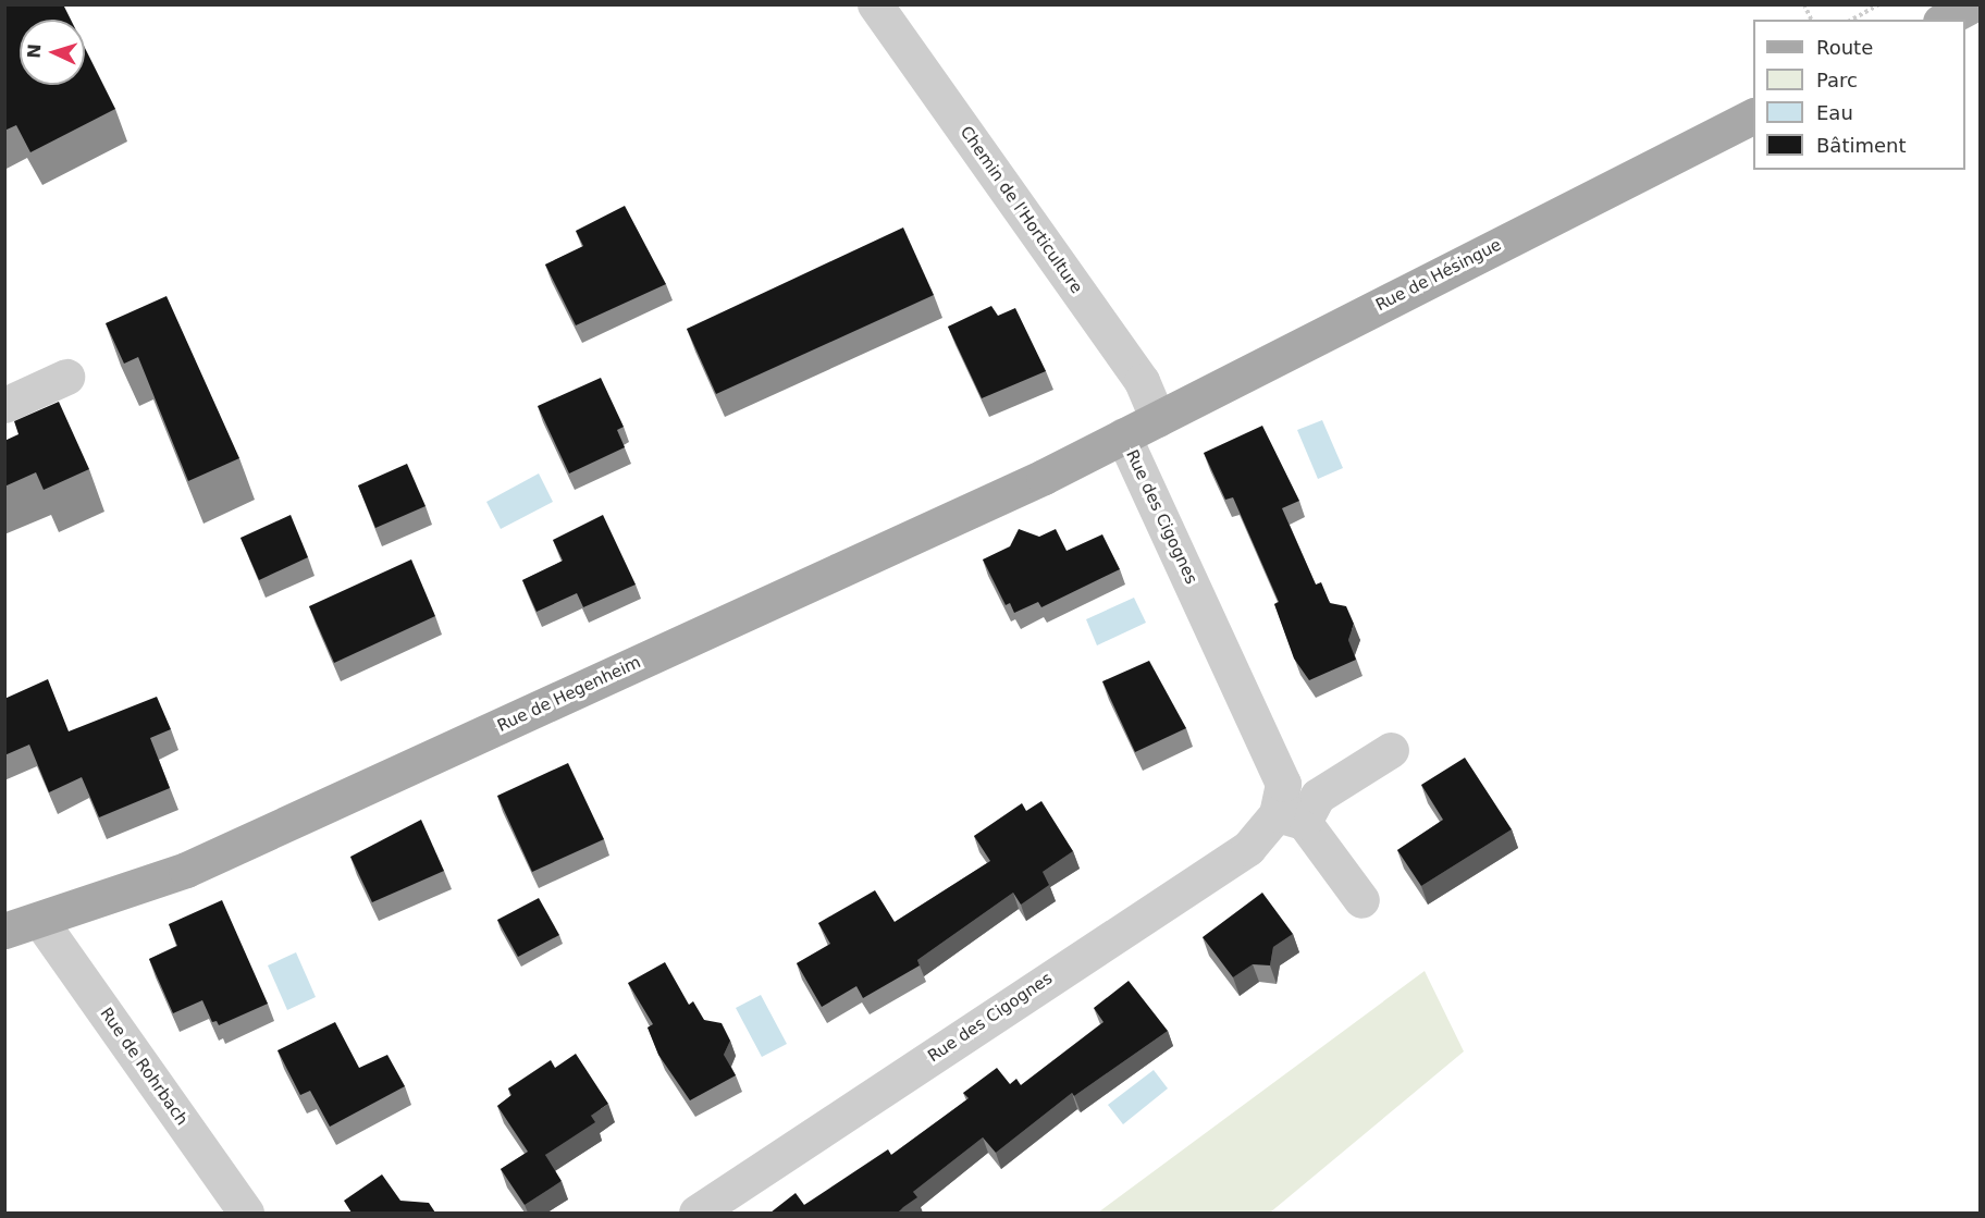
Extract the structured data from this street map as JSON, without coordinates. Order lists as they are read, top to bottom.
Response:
{
  "streets": {
    "main road": ["Rue de Hésingue", "Rue de Hegenheim"],
    "street": ["Chemin de l'Horticulture", "Rue des Cigognes", "Rue de Rohrbach"]
  },
  "crossings": [
    ["Chemin de l'Horticulture", "Rue de Hésingue"],
    ["Rue de Hésingue", "Rue des Cigognes"],
    ["Rue de Hésingue", "Rue de Hegenheim"],
    ["Rue des Cigognes", "Rue de Hegenheim"],
    ["Rue de Hegenheim", "Rue de Rohrbach"]
  ],
  "legend": [
    "Route",
    "Parc",
    "Eau",
    "Bâtiment"
  ],
  "north": "left"
}
